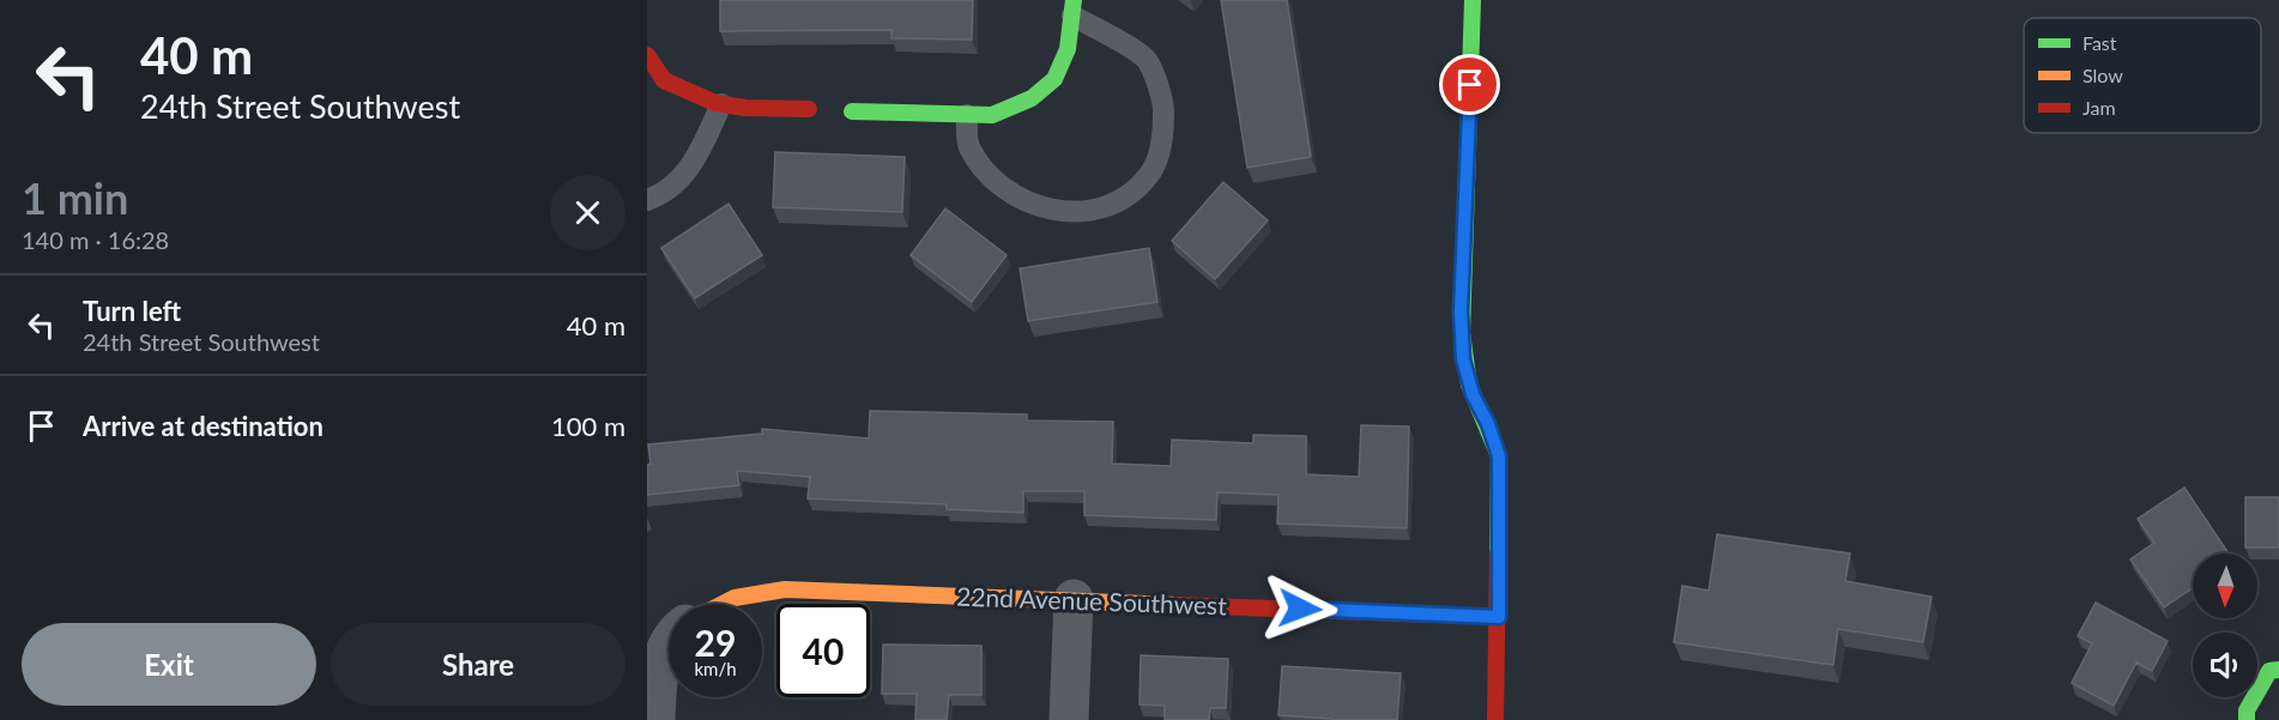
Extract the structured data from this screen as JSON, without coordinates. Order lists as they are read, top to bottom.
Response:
{
  "streets": {
    "street": ["22nd Avenue Southwest"]
  },
  "legend": ["Fast", "Slow", "Jam"],
  "north": "bottom",
  "page": {
    "turn": ["40 m", "24th Street Southwest"],
    "heading": ["1 min", "140 m · 16:28"],
    "list": [
      {
        "name": "Turn left",
        "note": "24th Street Southwest",
        "value": "40 m"
      },
      {
        "name": "Arrive at destination",
        "value": "100 m"
      }
    ],
    "speed": "29 km/h",
    "limit": "40",
    "buttons": ["Exit", "Share"]
  }
}
